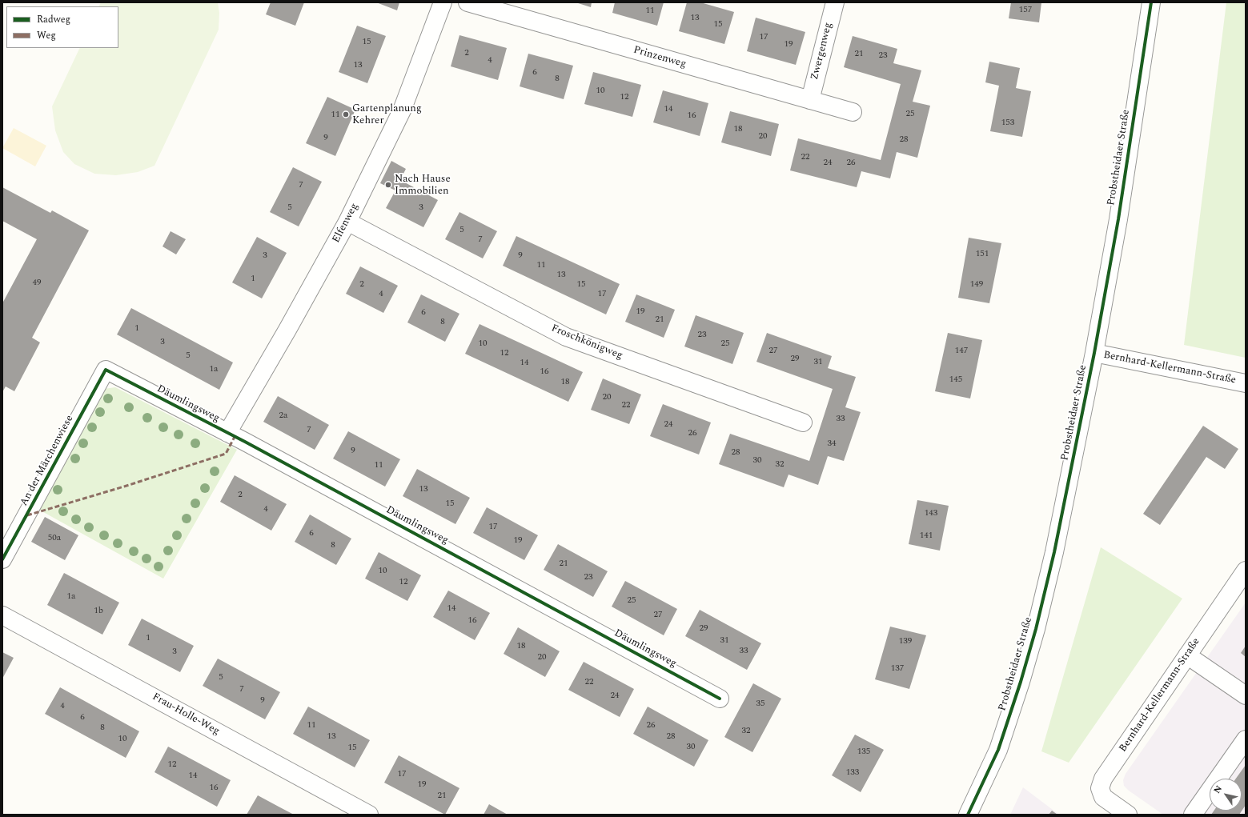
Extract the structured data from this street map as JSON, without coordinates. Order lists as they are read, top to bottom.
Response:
{
  "streets": {
    "street": [
      "Zwergenweg",
      "Prinzenweg",
      "Probstheidaer Straße",
      "Elfenweg",
      "Froschkönigweg",
      "Bernhard-Kellermann-Straße",
      "Däumlingsweg",
      "An der Märchenwiese",
      "Frau-Holle-Weg"
    ]
  },
  "crossings": [
    ["Zwergenweg", "Prinzenweg"],
    ["Probstheidaer Straße", "Bernhard-Kellermann-Straße"],
    ["Elfenweg", "Froschkönigweg"],
    ["Elfenweg", "Däumlingsweg"],
    ["Däumlingsweg", "An der Märchenwiese"]
  ],
  "places": ["Gartenplanung Kehrer", "Nach Hause Immobilien"],
  "house_numbers": [
    "157",
    "11",
    "13",
    "15",
    "17",
    "15",
    "19",
    "2",
    "21",
    "23",
    "4",
    "13",
    "6",
    "8",
    "10",
    "12",
    "14",
    "25",
    "11",
    "16",
    "153",
    "18",
    "20",
    "9",
    "28",
    "22",
    "24",
    "26",
    "7",
    "5",
    "3",
    "5",
    "7",
    "151",
    "3",
    "9",
    "11",
    "13",
    "1",
    "49",
    "2",
    "15",
    "149",
    "4",
    "17",
    "19",
    "6",
    "21",
    "8",
    "1",
    "23",
    "3",
    "10",
    "25",
    "27",
    "147",
    "12",
    "5",
    "29",
    "31",
    "14",
    "1a",
    "16",
    "145",
    "18",
    "20",
    "22",
    "2a",
    "33",
    "24",
    "7",
    "26",
    "34",
    "9",
    "28",
    "30",
    "32",
    "11",
    "13",
    "2",
    "15",
    "4",
    "143",
    "17",
    "6",
    "141",
    "50a",
    "19",
    "8",
    "21",
    "10",
    "23",
    "12",
    "1a",
    "25",
    "14",
    "1b",
    "27",
    "16",
    "29",
    "1",
    "31",
    "139",
    "18",
    "33",
    "3",
    "20",
    "137",
    "5",
    "22",
    "7",
    "24",
    "9",
    "35",
    "4",
    "6",
    "11",
    "26",
    "8",
    "32",
    "13",
    "28",
    "10",
    "30",
    "15",
    "135",
    "12",
    "133",
    "17",
    "14",
    "19",
    "16",
    "21"
  ],
  "legend": ["Radweg", "Weg"],
  "north": "top left"
}
